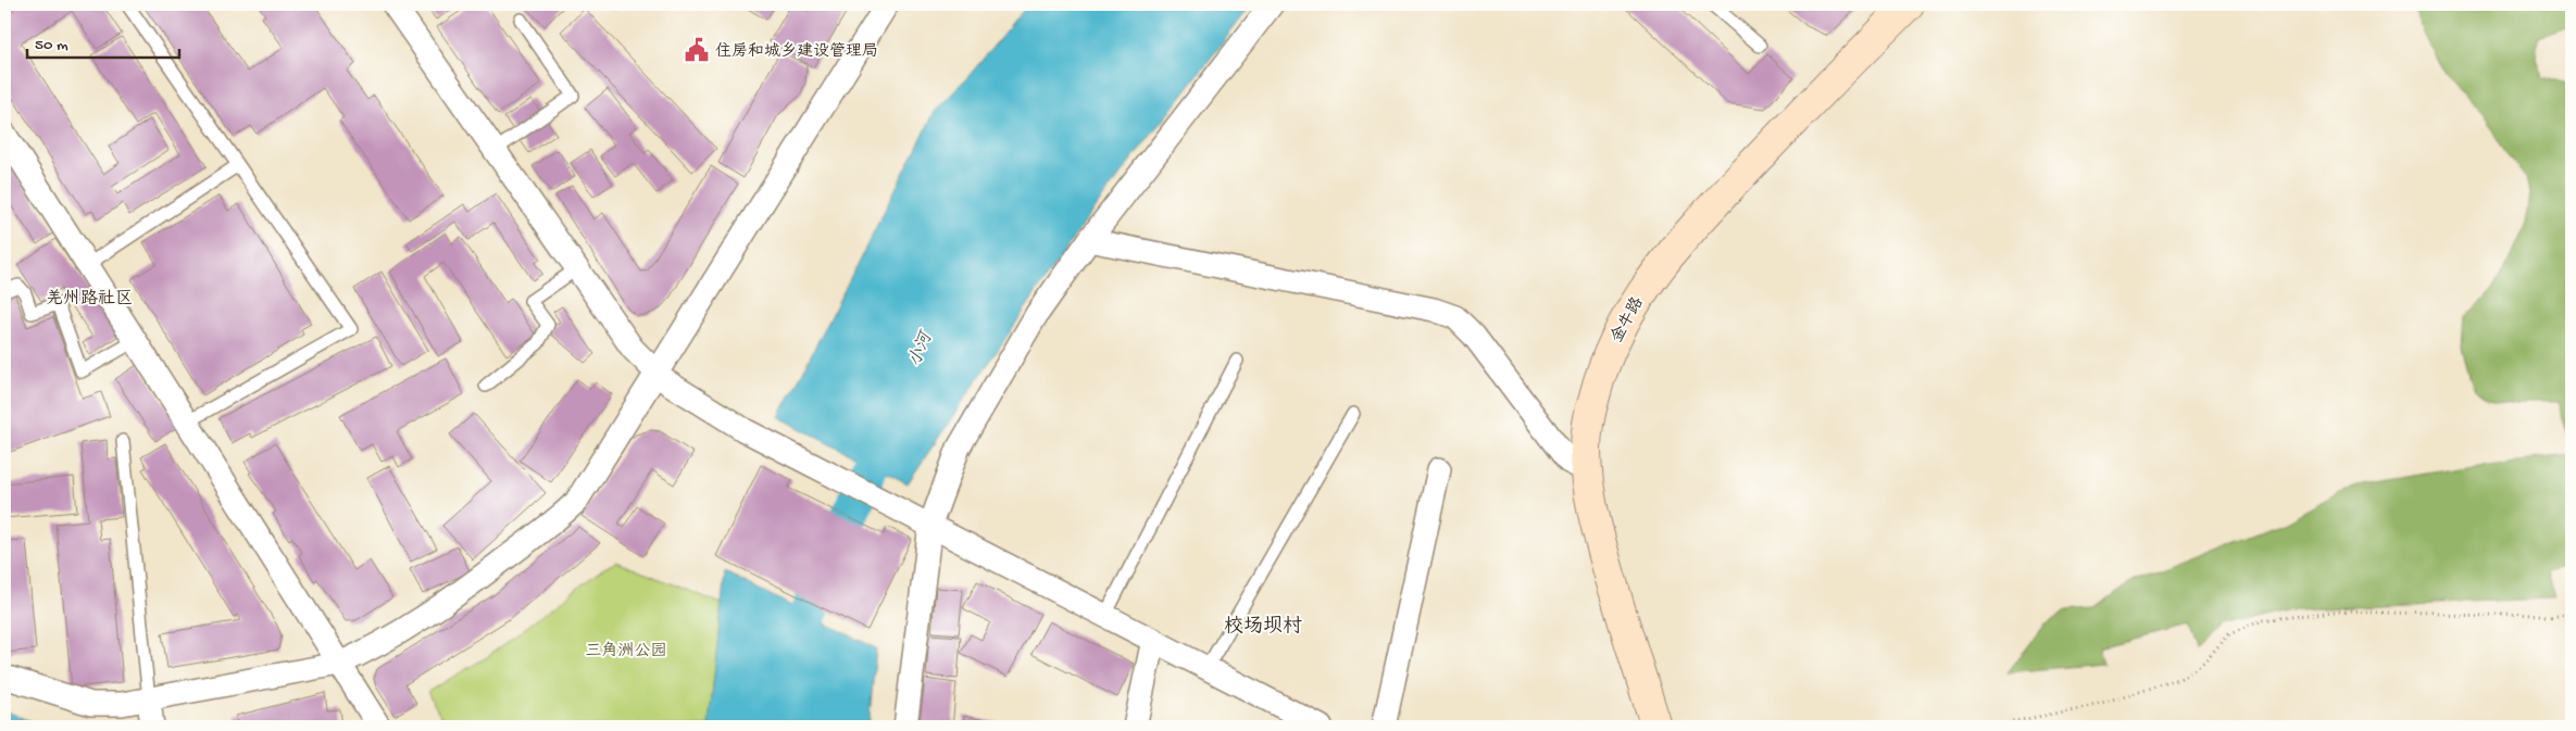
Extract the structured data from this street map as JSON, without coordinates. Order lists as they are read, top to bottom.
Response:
{
  "streets": {
    "main road": ["金牛路"]
  },
  "districts": ["羌州路社区", "校场坝村"],
  "water": ["小河"],
  "parks": ["三角洲公园"],
  "places": {
    "public building": ["住房和城乡建设管理局"]
  },
  "scale_bar": "50 m"
}
